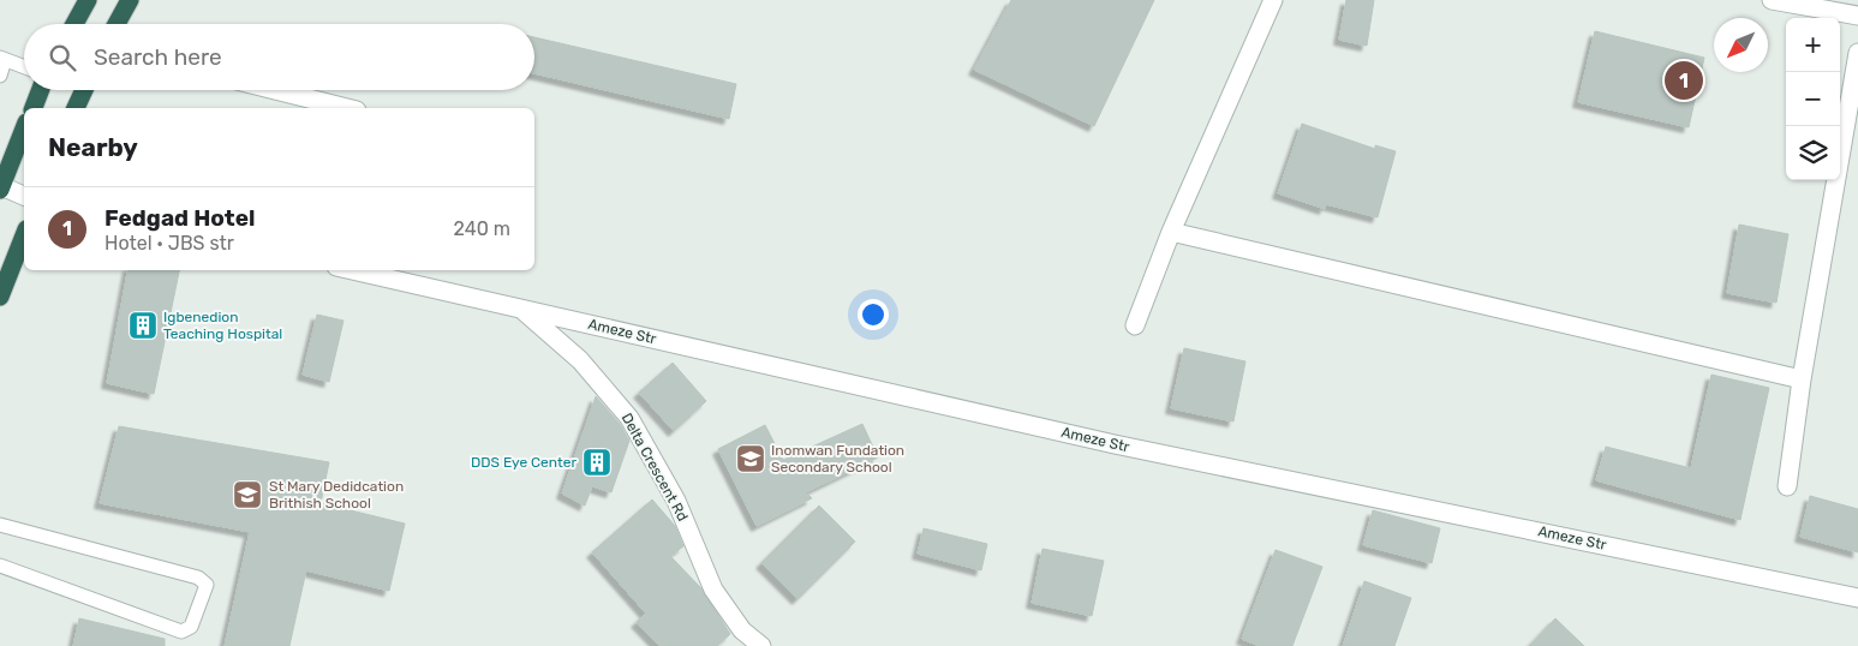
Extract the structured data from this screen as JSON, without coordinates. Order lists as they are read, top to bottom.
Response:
{
  "streets": {
    "street": ["Ameze Str", "Delta Crescent Rd"]
  },
  "crossings": [
    ["Ameze Str", "Delta Crescent Rd"]
  ],
  "places": {
    "building": ["Igbenedion Teaching Hospital", "DDS Eye Center"],
    "school or university": ["Inomwan Fundation Secondary School", "St Mary Dedidcation Brithish School"]
  },
  "north": "bottom left",
  "page": {
    "map_buttons": ["+", "−"],
    "search": "Search here",
    "pins": "1",
    "heading": "Nearby",
    "list": [
      {
        "mark": "1",
        "name": "Fedgad Hotel",
        "note": "Hotel · JBS str",
        "value": "240 m"
      }
    ]
  }
}
